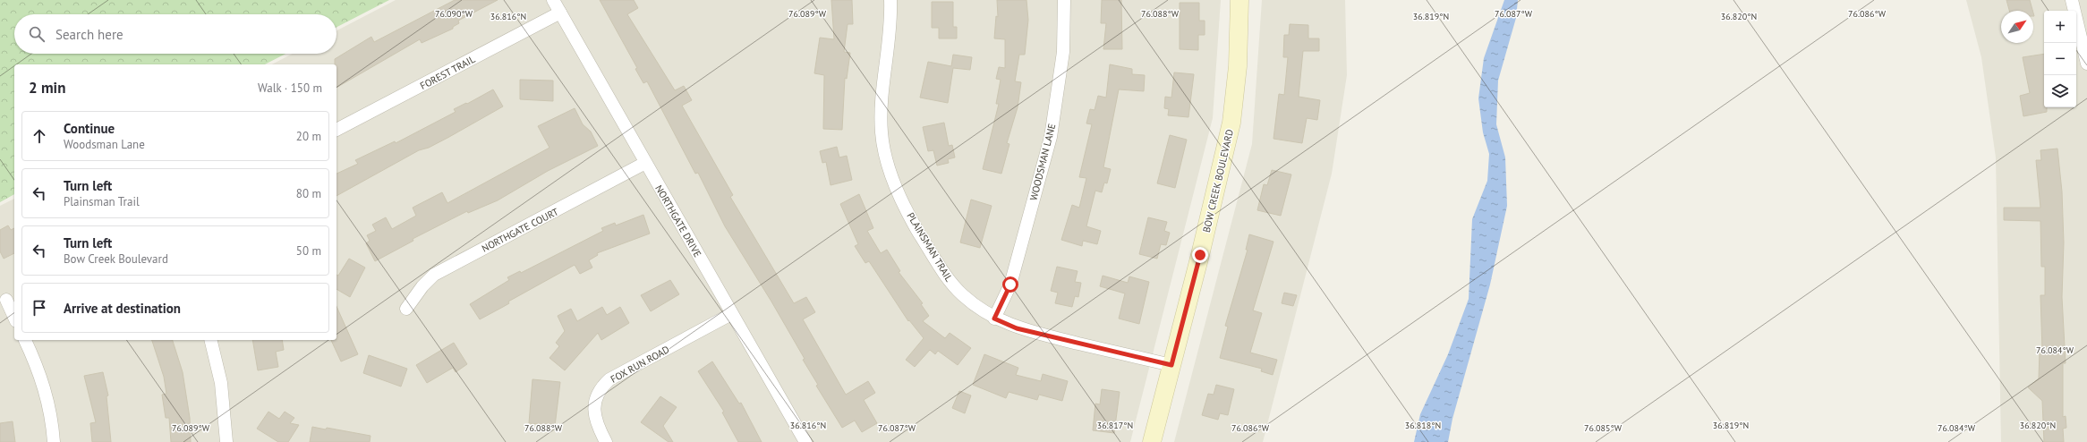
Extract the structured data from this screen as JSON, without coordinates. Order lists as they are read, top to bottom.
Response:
{
  "streets": {
    "street": [
      "FOREST TRAIL",
      "WOODSMAN LANE",
      "BOW CREEK BOULEVARD",
      "NORTHGATE DRIVE",
      "NORTHGATE COURT",
      "PLAINSMAN TRAIL",
      "FOX RUN ROAD"
    ]
  },
  "crossings": [
    ["FOREST TRAIL", "NORTHGATE DRIVE"],
    ["WOODSMAN LANE", "PLAINSMAN TRAIL"],
    ["BOW CREEK BOULEVARD", "PLAINSMAN TRAIL"],
    ["NORTHGATE DRIVE", "NORTHGATE COURT"],
    ["NORTHGATE DRIVE", "FOX RUN ROAD"]
  ],
  "north": "top right",
  "page": {
    "map_buttons": ["+", "−"],
    "search": "Search here",
    "heading": ["2 min", "Walk · 150 m"],
    "list": [
      ["Continue", "Woodsman Lane", "20 m"],
      ["Turn left", "Plainsman Trail", "80 m"],
      ["Turn left", "Bow Creek Boulevard", "50 m"],
      "Arrive at destination"
    ]
  },
  "coordinates": [
    "76.090°W",
    "76.089°W",
    "76.088°W",
    "76.087°W",
    "76.086°W",
    "36.816°N",
    "36.819°N",
    "36.820°N",
    "76.084°W",
    "36.817°N",
    "36.818°N",
    "76.085°W"
  ]
}
